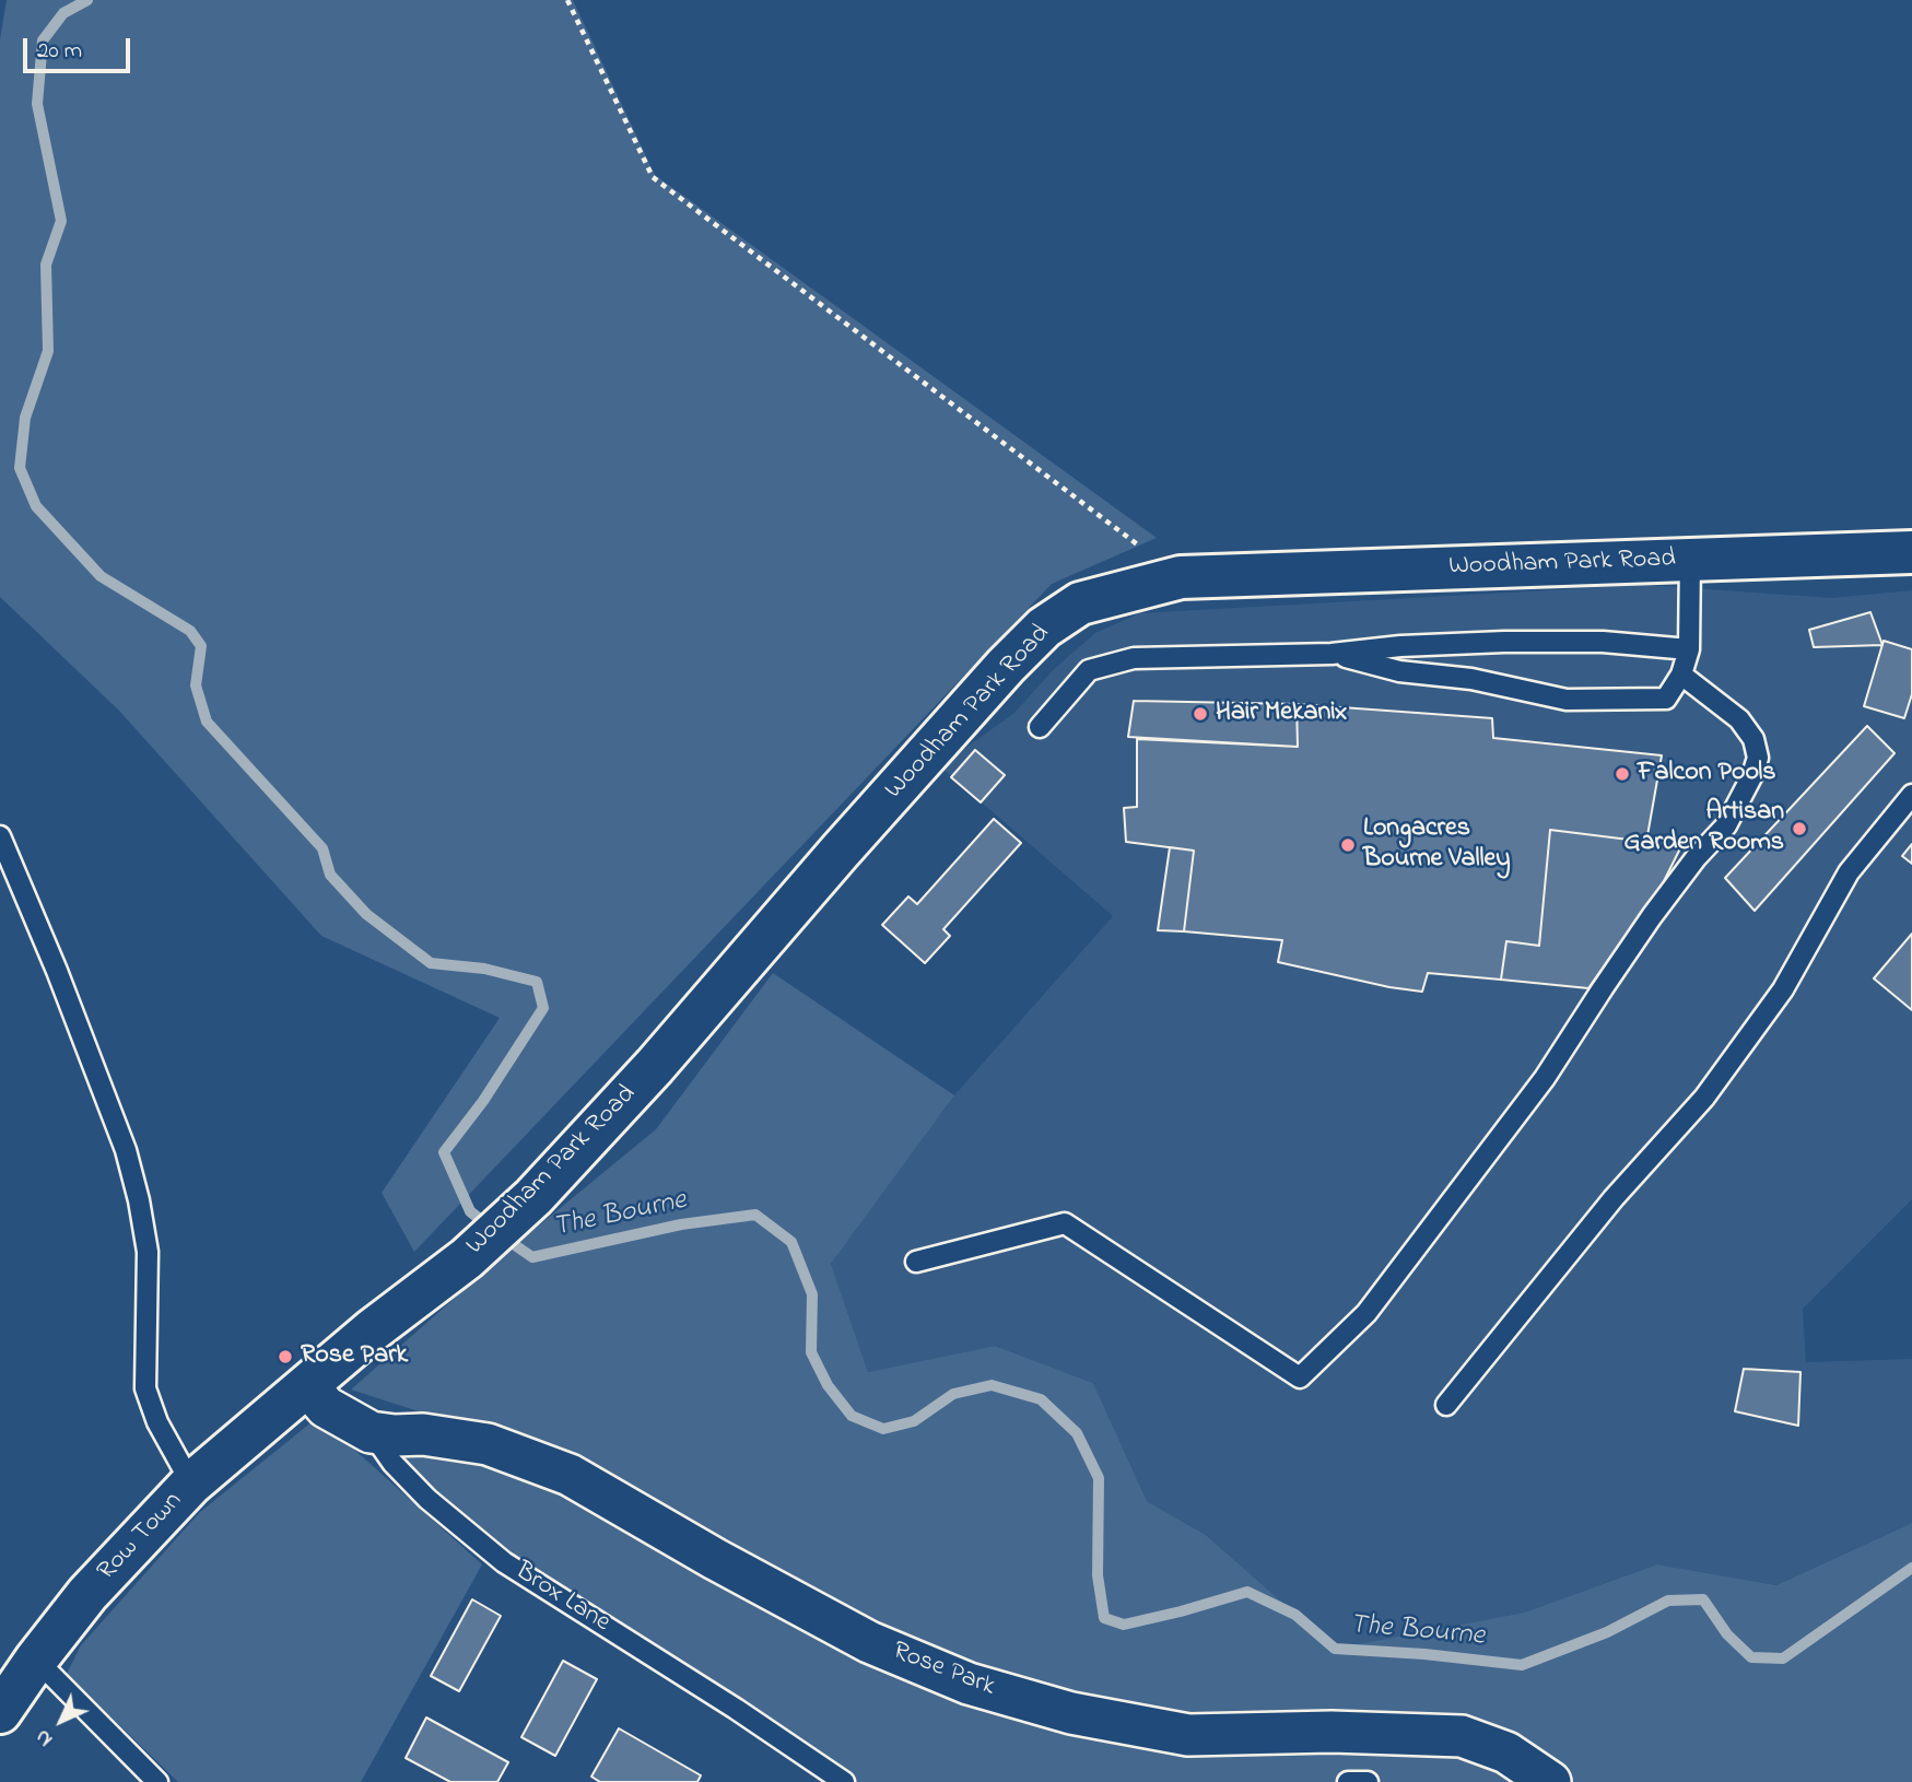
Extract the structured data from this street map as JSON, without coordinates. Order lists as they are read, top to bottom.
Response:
{
  "streets": {
    "street": [
      "Woodham Park Road",
      "Row Town",
      "Brox Lane",
      "Rose Park"
    ]
  },
  "crossings": [
    ["Woodham Park Road", "Row Town"],
    ["Woodham Park Road", "Brox Lane"],
    ["Row Town", "Brox Lane"],
    ["Brox Lane", "Rose Park"]
  ],
  "water": ["The Bourne"],
  "places": [
    "Hair Mekanix",
    "Falcon Pools",
    "Artisan Garden Rooms",
    "Longacres Bourne Valley",
    "Rose Park"
  ],
  "scale_bar": "20 m",
  "north": "bottom left"
}
